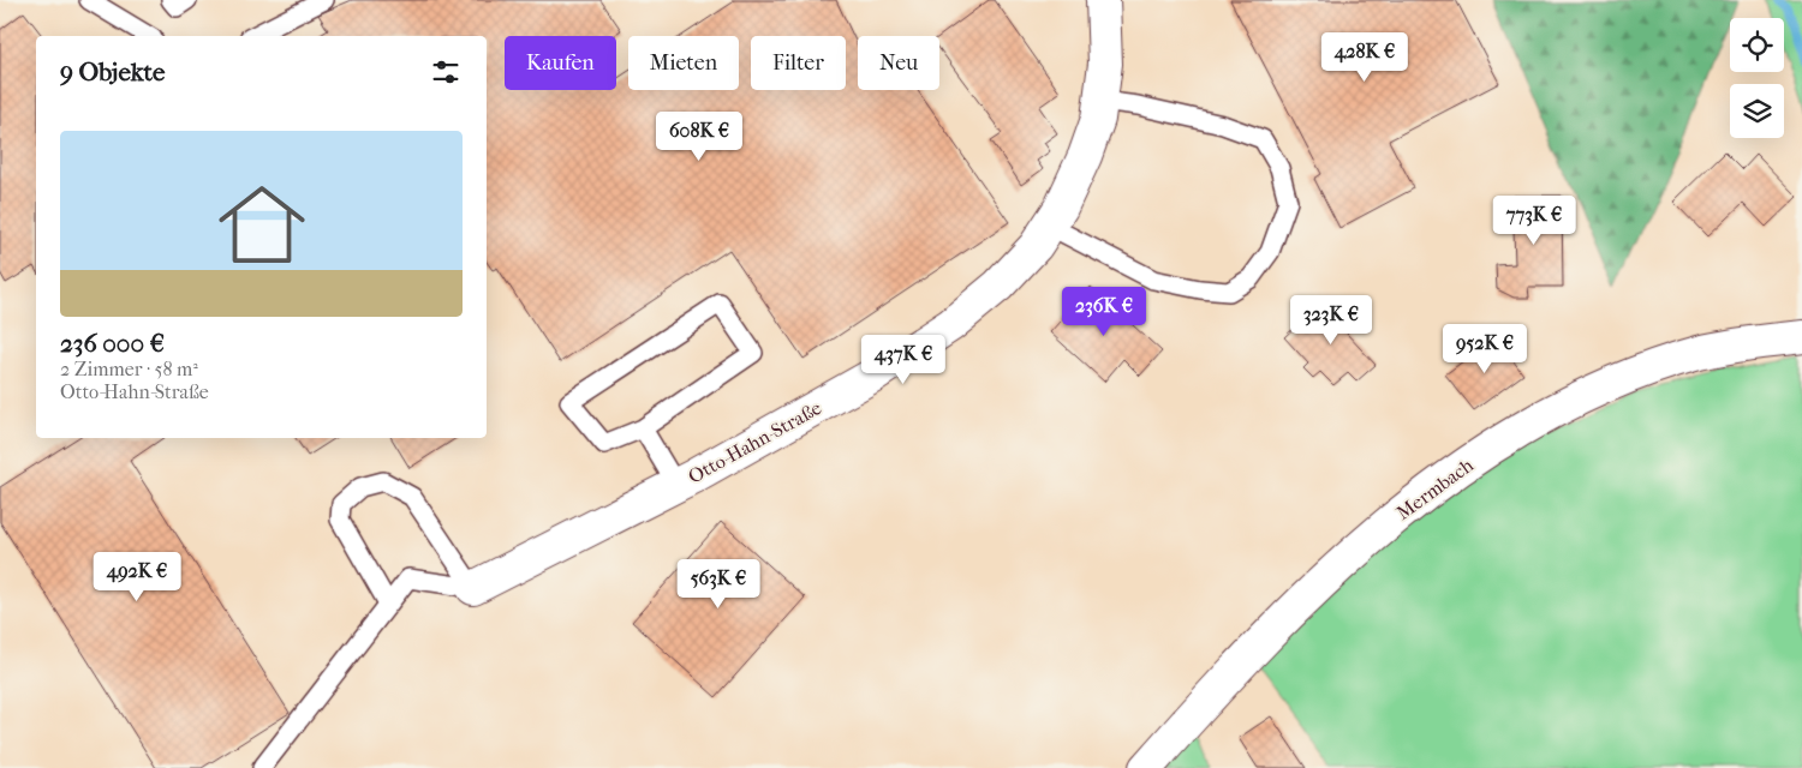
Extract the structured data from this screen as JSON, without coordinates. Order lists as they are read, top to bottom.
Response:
{
  "streets": {
    "street": ["Otto-Hahn-Straße", "Mermbach"]
  },
  "page": {
    "price": [
      "428K €",
      "608K €",
      "773K €",
      "236K €",
      "323K €",
      "952K €",
      "437K €",
      "492K €",
      "563K €"
    ],
    "chip": [
      "Kaufen",
      "Mieten",
      "Filter",
      "Neu"
    ],
    "heading": "9 Objekte",
    "list": [
      {
        "name": "236 000 €",
        "note": "2 Zimmer · 58 m² · Otto-Hahn-Straße"
      }
    ]
  }
}
